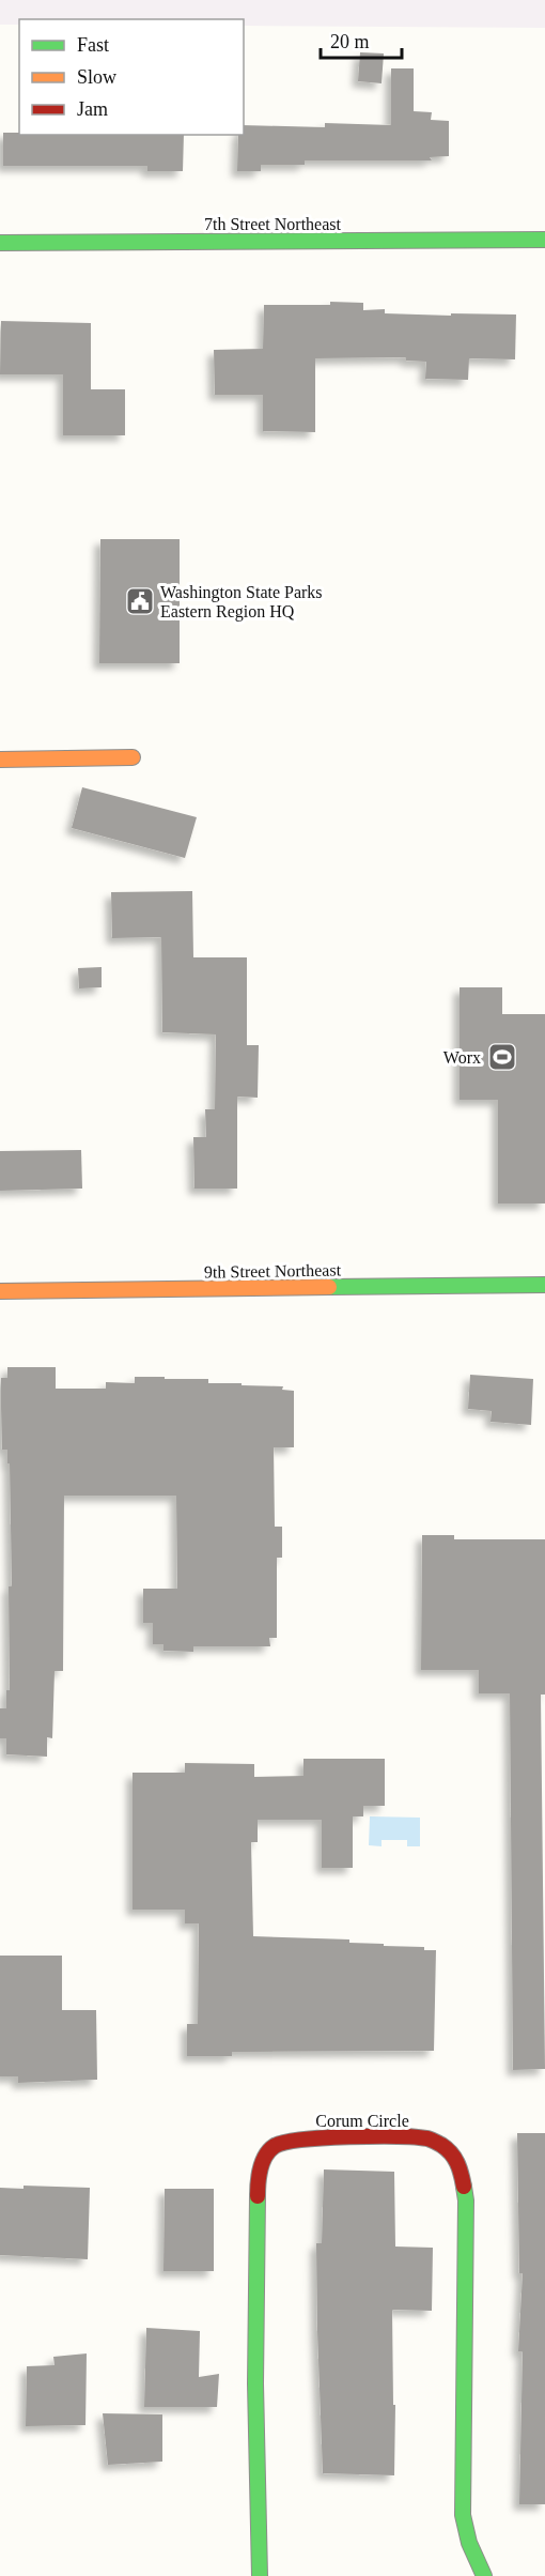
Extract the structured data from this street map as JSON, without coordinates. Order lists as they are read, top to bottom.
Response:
{
  "streets": {
    "street": ["7th Street Northeast", "9th Street Northeast", "Corum Circle"]
  },
  "places": {
    "public building": ["Washington State Parks Eastern Region HQ"],
    "sports": ["Worx"]
  },
  "legend": ["Fast", "Slow", "Jam"],
  "scale_bar": "20 m"
}
